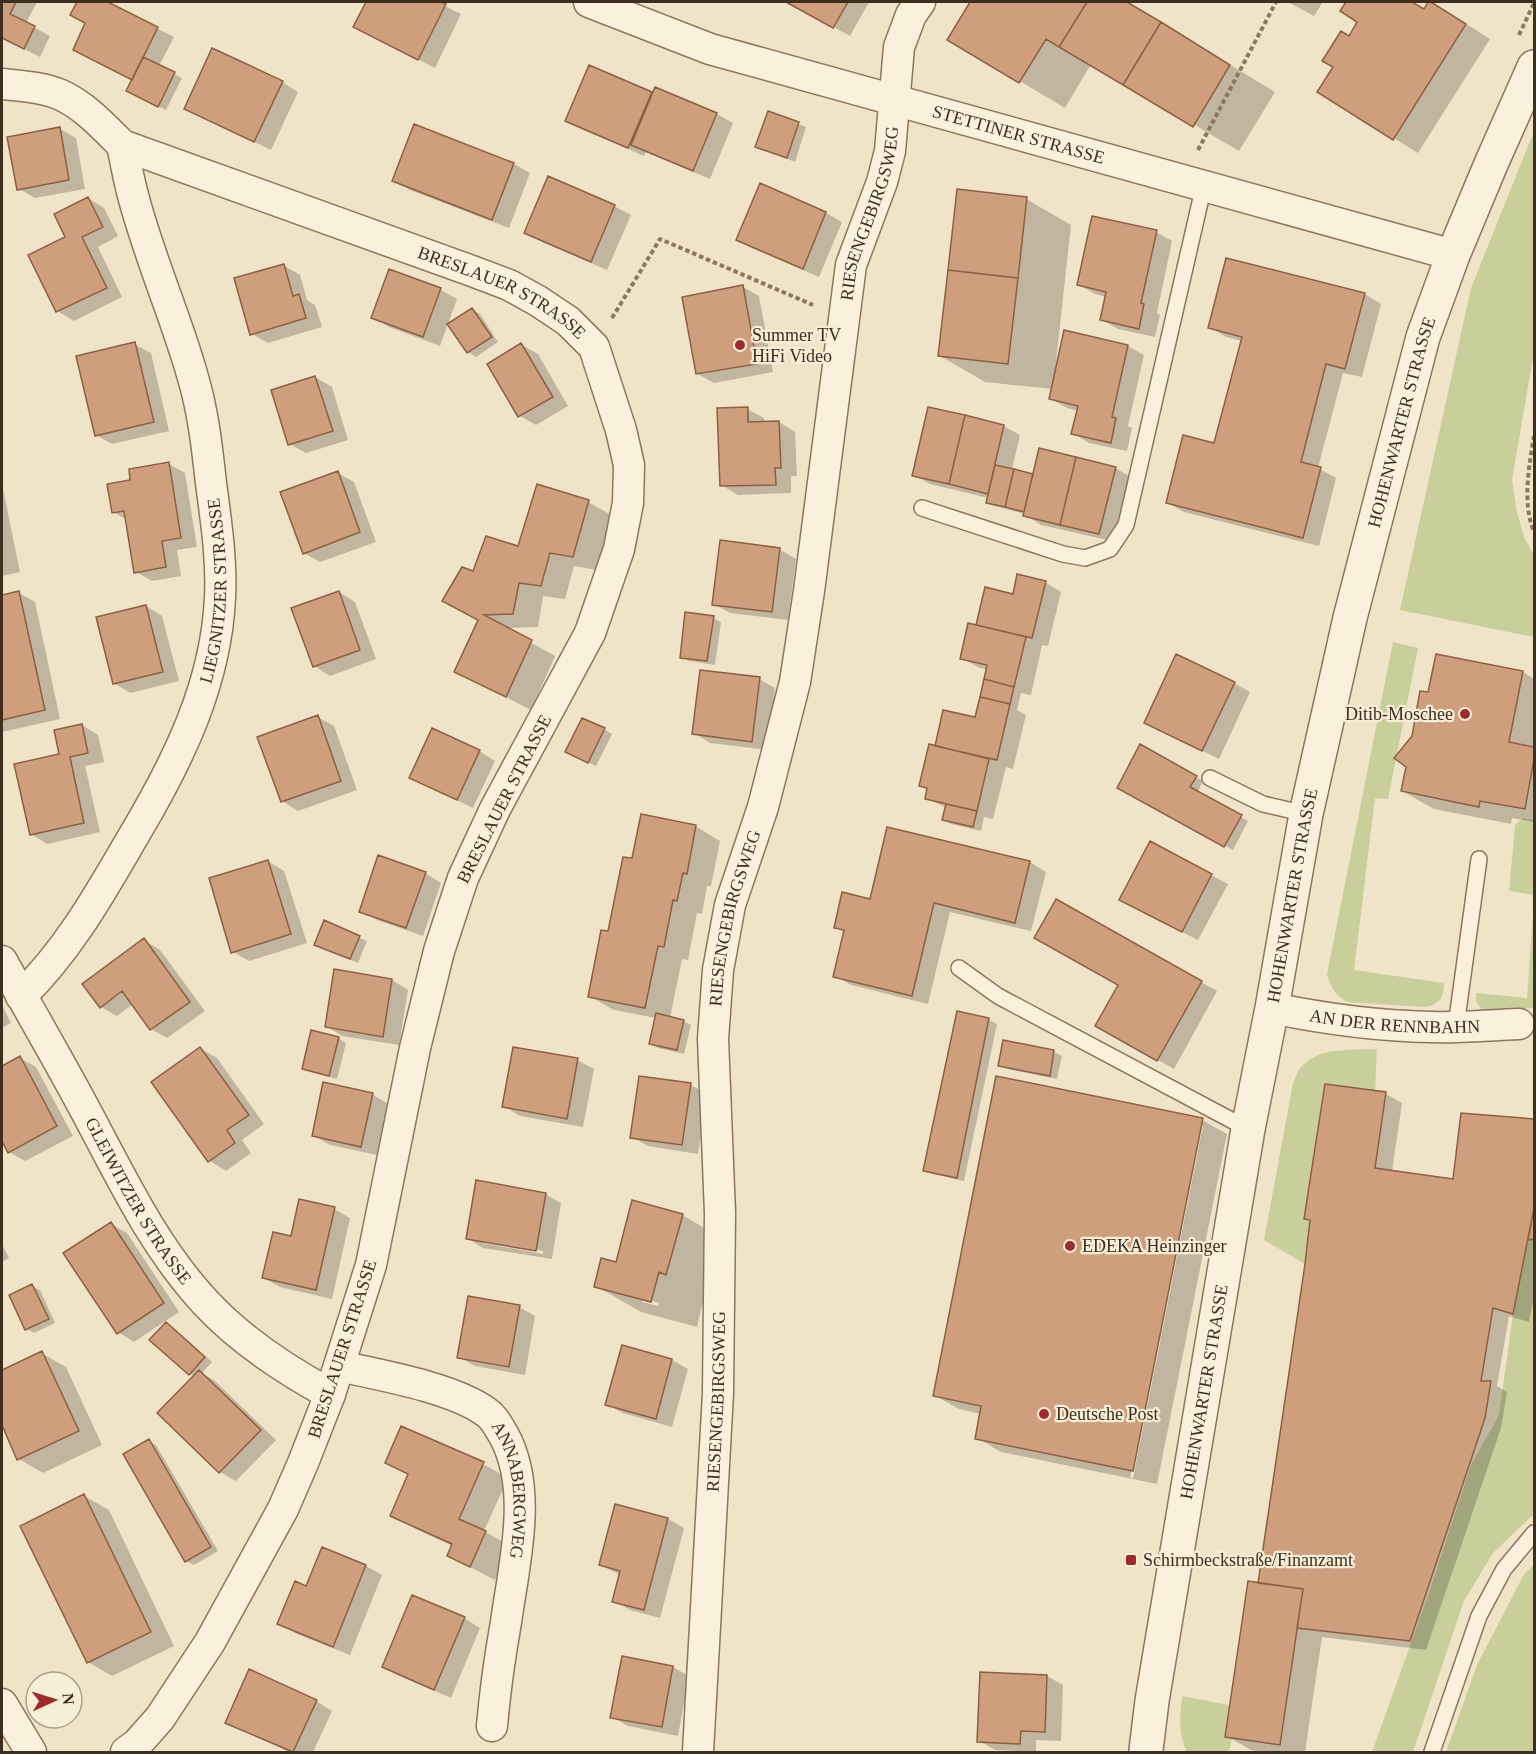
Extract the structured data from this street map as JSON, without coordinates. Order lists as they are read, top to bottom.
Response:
{
  "streets": {
    "street": [
      "STETTINER STRASSE",
      "RIESENGEBIRGSWEG",
      "BRESLAUER STRASSE",
      "HOHENWARTER STRASSE",
      "LIEGNITZER STRASSE",
      "AN DER RENNBAHN",
      "GLEIWITZER STRASSE",
      "ANNABERGWEG"
    ]
  },
  "crossings": [
    ["STETTINER STRASSE", "RIESENGEBIRGSWEG"],
    ["STETTINER STRASSE", "HOHENWARTER STRASSE"],
    ["BRESLAUER STRASSE", "LIEGNITZER STRASSE"],
    ["BRESLAUER STRASSE", "GLEIWITZER STRASSE"],
    ["BRESLAUER STRASSE", "ANNABERGWEG"],
    ["HOHENWARTER STRASSE", "AN DER RENNBAHN"],
    ["LIEGNITZER STRASSE", "GLEIWITZER STRASSE"]
  ],
  "places": {
    "other": [
      "Summer TV HiFi Video",
      "Ditib-Moschee",
      "EDEKA Heinzinger",
      "Deutsche Post"
    ],
    "transit": ["Schirmbeckstraße/Finanzamt"]
  },
  "north": "right"
}
